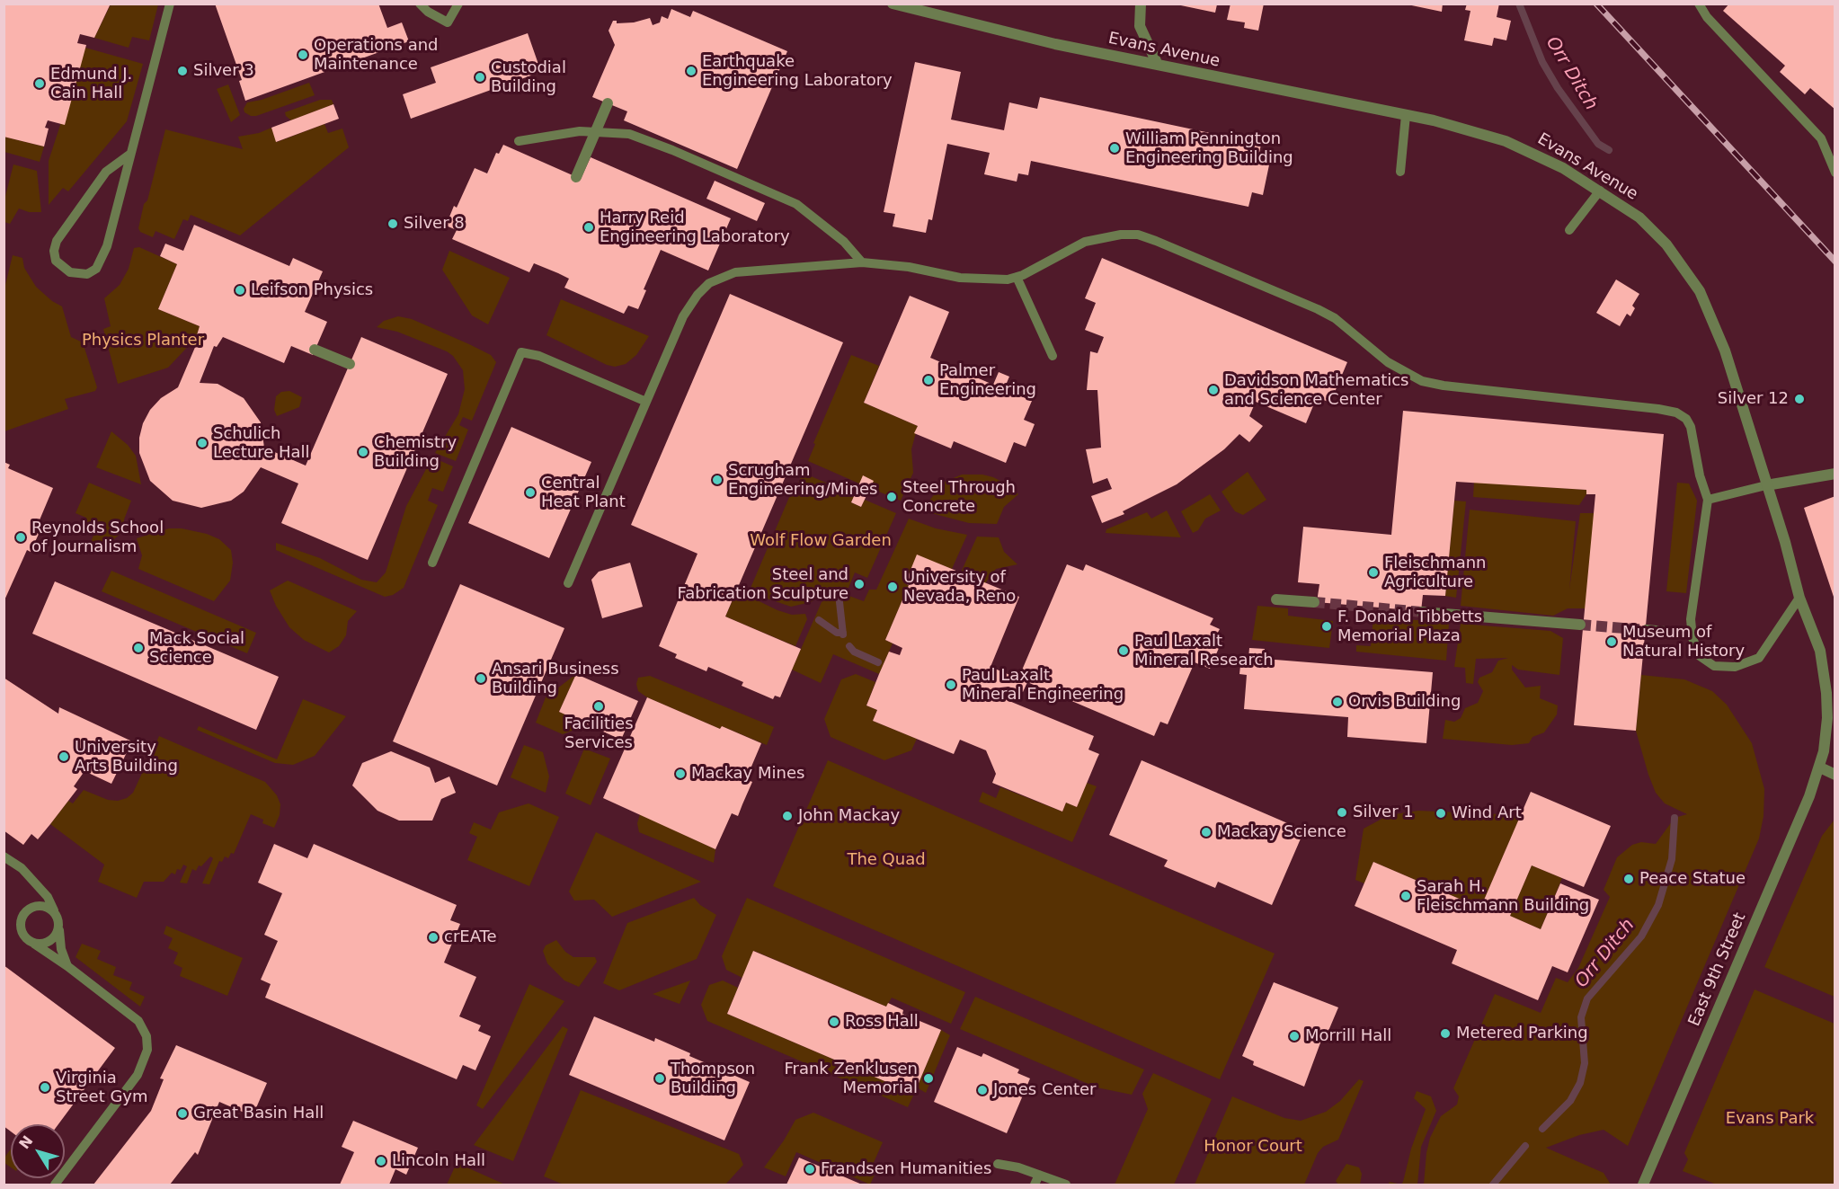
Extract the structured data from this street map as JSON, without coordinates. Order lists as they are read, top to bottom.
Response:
{
  "streets": {
    "street": ["Evans Avenue", "East 9th Street"]
  },
  "crossings": [
    ["Evans Avenue", "East 9th Street"]
  ],
  "water": ["Orr Ditch"],
  "parks": [
    "Physics Planter",
    "Wolf Flow Garden",
    "The Quad",
    "Evans Park",
    "Honor Court"
  ],
  "places": [
    "Operations and Maintenance",
    "Silver 3",
    "Earthquake Engineering Laboratory",
    "Custodial Building",
    "Edmund J. Cain Hall",
    "William Pennington Engineering Building",
    "Silver 8",
    "Harry Reid Engineering Laboratory",
    "Leifson Physics",
    "Palmer Engineering",
    "Davidson Mathematics and Science Center",
    "Silver 12",
    "Schulich Lecture Hall",
    "Chemistry Building",
    "Scrugham Engineering/Mines",
    "Central Heat Plant",
    "Steel Through Concrete",
    "Reynolds School of Journalism",
    "Fleischmann Agriculture",
    "Steel and Fabrication Sculpture",
    "University of Nevada, Reno",
    "F. Donald Tibbetts Memorial Plaza",
    "Museum of Natural History",
    "Mack Social Science",
    "Paul Laxalt Mineral Research",
    "Ansari Business Building",
    "Paul Laxalt Mineral Engineering",
    "Orvis Building",
    "Facilities Services",
    "University Arts Building",
    "Mackay Mines",
    "Silver 1",
    "Wind Art",
    "John Mackay",
    "Mackay Science",
    "Peace Statue",
    "Sarah H. Fleischmann Building",
    "crEATe",
    "Ross Hall",
    "Metered Parking",
    "Morrill Hall",
    "Thompson Building",
    "Frank Zenklusen Memorial",
    "Virginia Street Gym",
    "Jones Center",
    "Great Basin Hall",
    "Lincoln Hall",
    "Frandsen Humanities"
  ],
  "north": "top left"
}
